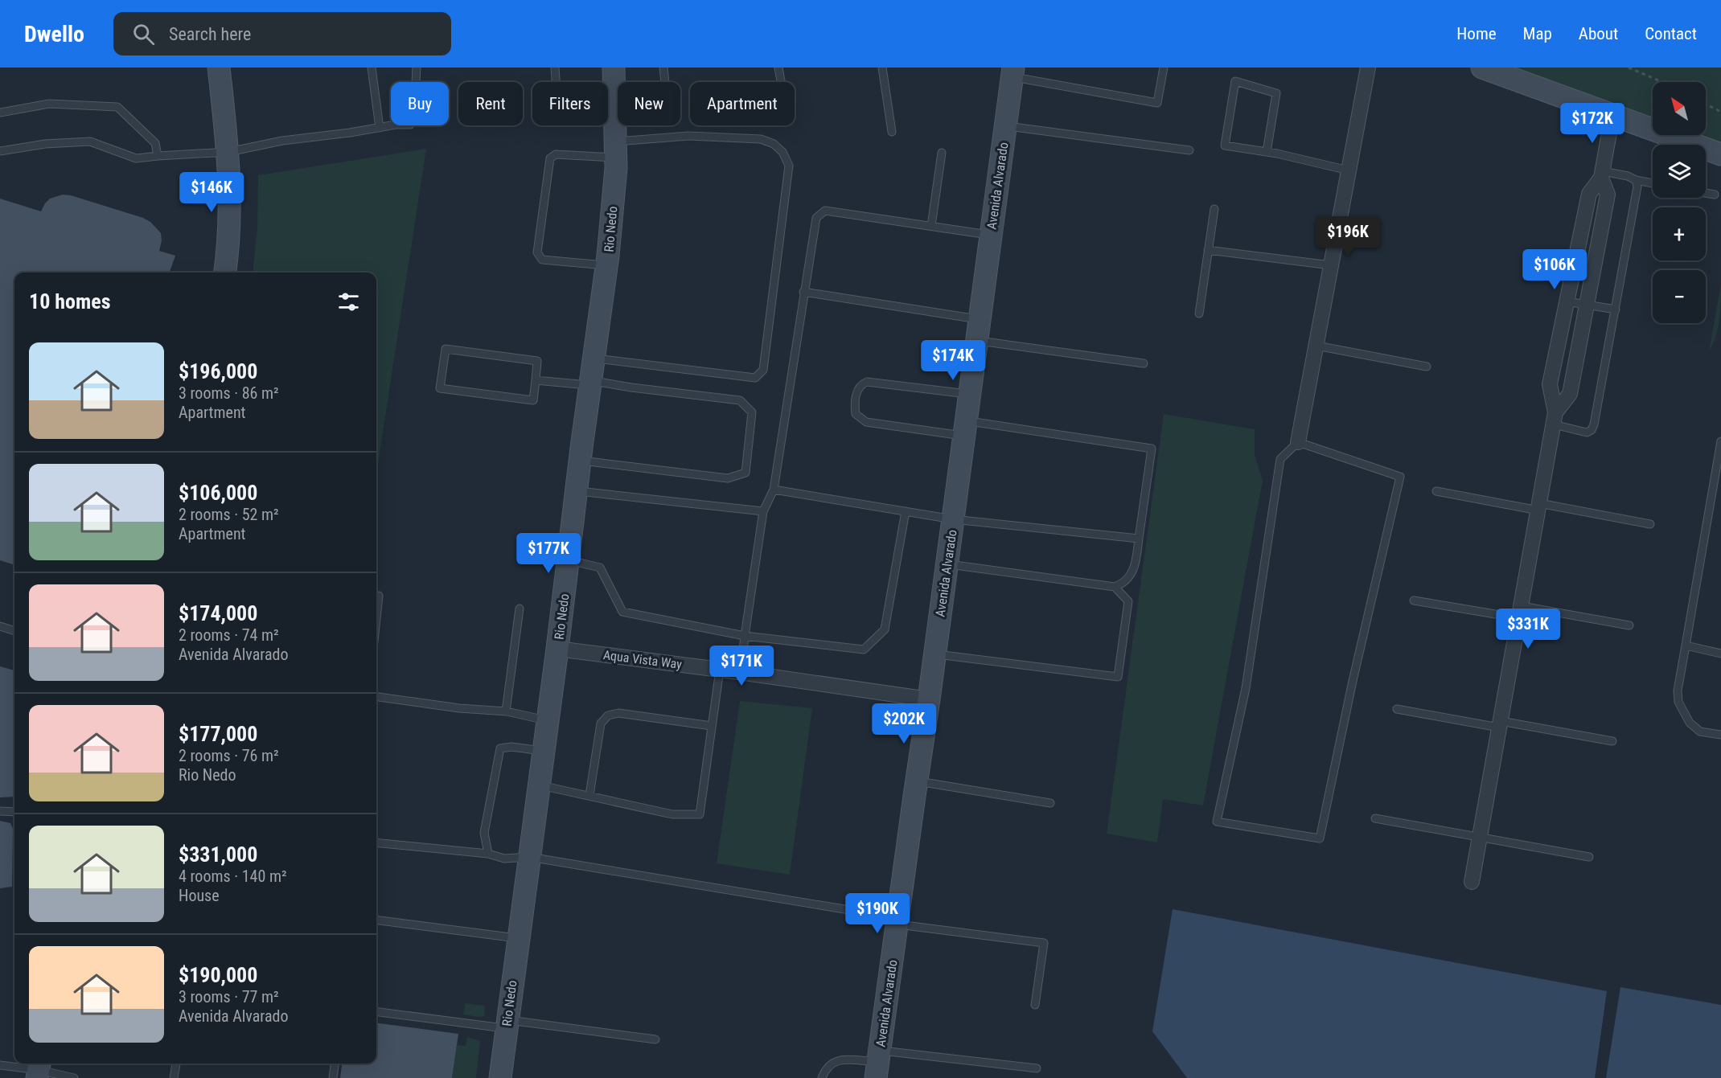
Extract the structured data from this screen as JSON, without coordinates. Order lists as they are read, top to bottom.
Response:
{
  "streets": {
    "street": ["Avenida Alvarado", "Rio Nedo", "Aqua Vista Way"]
  },
  "crossings": [
    ["Avenida Alvarado", "Aqua Vista Way"],
    ["Rio Nedo", "Aqua Vista Way"]
  ],
  "north": "top left",
  "page": {
    "header": "Dwello",
    "search": "Search here",
    "nav": [
      "Home",
      "Map",
      "About",
      "Contact"
    ],
    "map_buttons": ["+", "−"],
    "chip": [
      "Buy",
      "Rent",
      "Filters",
      "New",
      "Apartment"
    ],
    "price": [
      "$172K",
      "$146K",
      "$196K",
      "$106K",
      "$174K",
      "$177K",
      "$331K",
      "$171K",
      "$202K",
      "$190K"
    ],
    "heading": "10 homes",
    "list": [
      {
        "name": "$196,000",
        "note": "3 rooms · 86 m² · Apartment"
      },
      {
        "name": "$106,000",
        "note": "2 rooms · 52 m² · Apartment"
      },
      {
        "name": "$174,000",
        "note": "2 rooms · 74 m² · Avenida Alvarado"
      },
      {
        "name": "$177,000",
        "note": "2 rooms · 76 m² · Rio Nedo"
      },
      {
        "name": "$331,000",
        "note": "4 rooms · 140 m² · House"
      },
      {
        "name": "$190,000",
        "note": "3 rooms · 77 m² · Avenida Alvarado"
      }
    ]
  }
}
